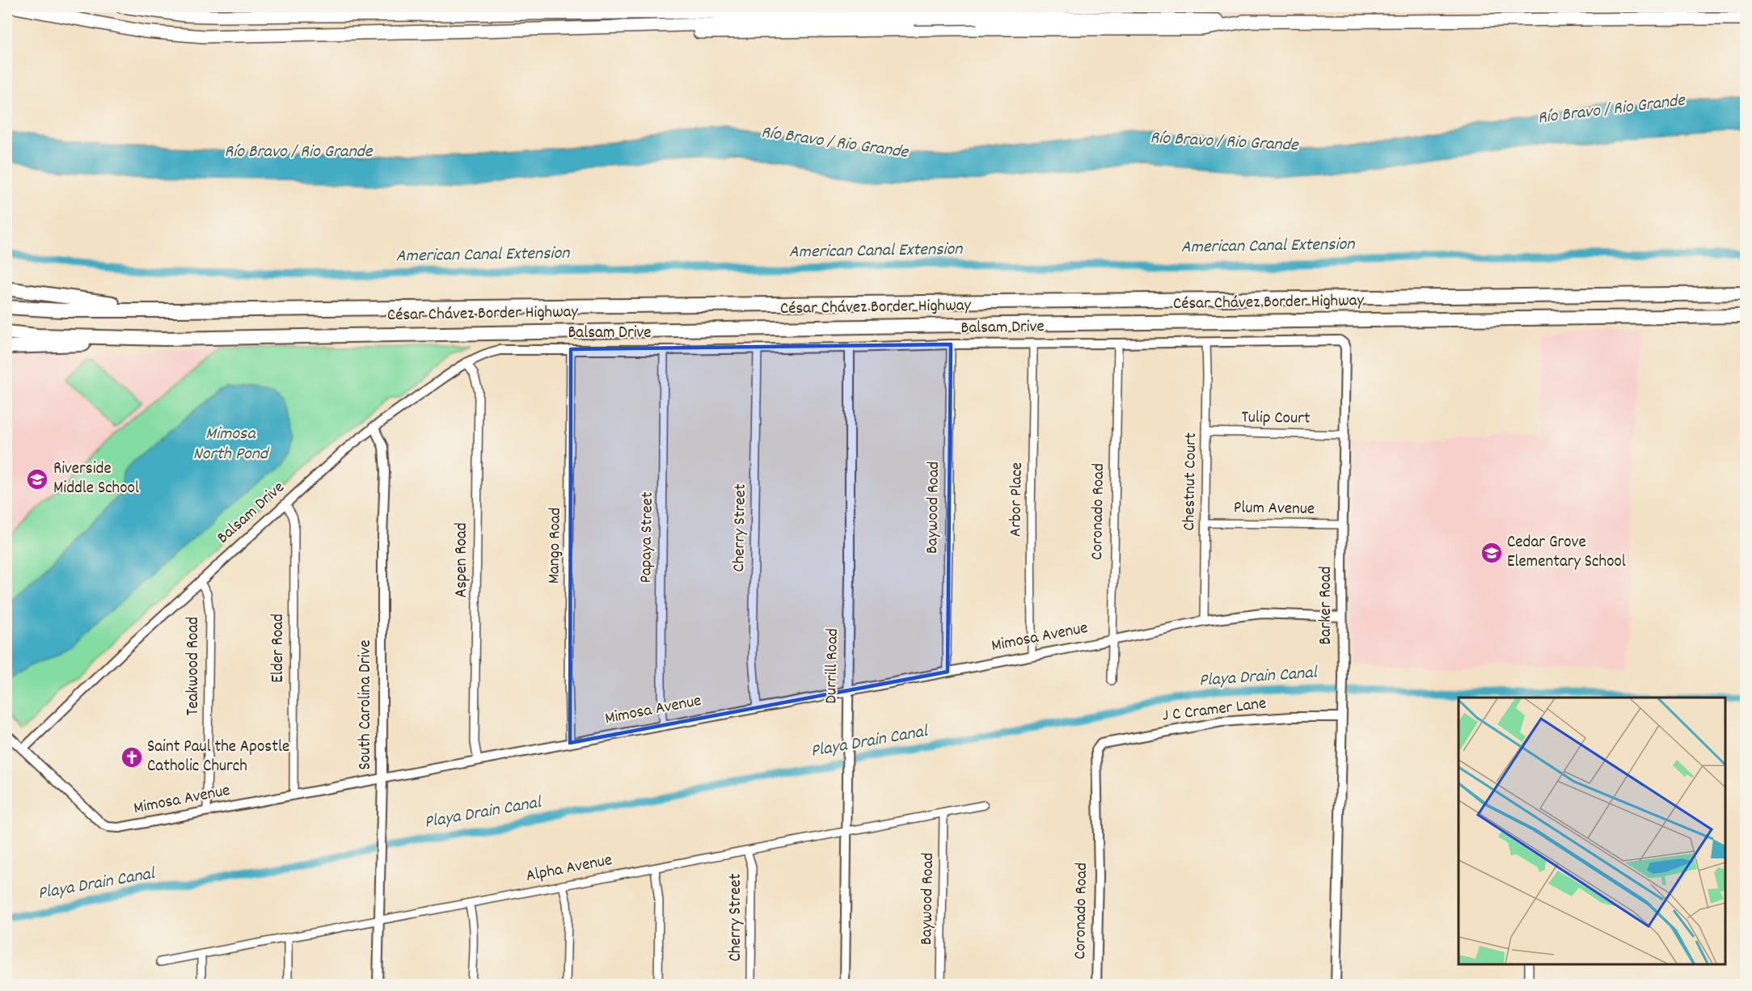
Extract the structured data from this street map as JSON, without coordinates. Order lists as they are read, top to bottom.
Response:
{
  "streets": {
    "highway": ["César Chávez Border Highway"],
    "street": [
      "Balsam Drive",
      "Tulip Court",
      "Chestnut Court",
      "Arbor Place",
      "Baywood Road",
      "Plum Avenue",
      "Coronado Road",
      "Cherry Street",
      "Papaya Street",
      "Mango Road",
      "Aspen Road",
      "Barker Road",
      "Mimosa Avenue",
      "Elder Road",
      "Teakwood Road",
      "Durrill Road",
      "South Carolina Drive",
      "J C Cramer Lane",
      "Alpha Avenue"
    ]
  },
  "crossings": [
    ["Balsam Drive", "Chestnut Court"],
    ["Balsam Drive", "Arbor Place"],
    ["Balsam Drive", "Baywood Road"],
    ["Balsam Drive", "Coronado Road"],
    ["Balsam Drive", "Cherry Street"],
    ["Balsam Drive", "Papaya Street"],
    ["Balsam Drive", "Mango Road"],
    ["Balsam Drive", "Aspen Road"],
    ["Balsam Drive", "Barker Road"],
    ["Balsam Drive", "Mimosa Avenue"],
    ["Balsam Drive", "Elder Road"],
    ["Balsam Drive", "Teakwood Road"],
    ["Balsam Drive", "Durrill Road"],
    ["Balsam Drive", "South Carolina Drive"],
    ["Tulip Court", "Chestnut Court"],
    ["Tulip Court", "Barker Road"],
    ["Chestnut Court", "Plum Avenue"],
    ["Chestnut Court", "Mimosa Avenue"],
    ["Arbor Place", "Mimosa Avenue"],
    ["Baywood Road", "Mimosa Avenue"],
    ["Baywood Road", "Alpha Avenue"],
    ["Plum Avenue", "Barker Road"],
    ["Coronado Road", "Mimosa Avenue"],
    ["Coronado Road", "J C Cramer Lane"],
    ["Cherry Street", "Mimosa Avenue"],
    ["Cherry Street", "Alpha Avenue"],
    ["Papaya Street", "Mimosa Avenue"],
    ["Mango Road", "Mimosa Avenue"],
    ["Aspen Road", "Mimosa Avenue"],
    ["Barker Road", "Mimosa Avenue"],
    ["Barker Road", "J C Cramer Lane"],
    ["Mimosa Avenue", "Elder Road"],
    ["Mimosa Avenue", "Teakwood Road"],
    ["Mimosa Avenue", "Durrill Road"],
    ["Mimosa Avenue", "South Carolina Drive"],
    ["Durrill Road", "Alpha Avenue"],
    ["South Carolina Drive", "Alpha Avenue"]
  ],
  "water": [
    "Río Bravo / Rio Grande",
    "American Canal Extension",
    "Mimosa North Pond",
    "Playa Drain Canal"
  ],
  "places": {
    "school or university": ["Riverside Middle School", "Cedar Grove Elementary School"],
    "church": ["Saint Paul the Apostle Catholic Church"]
  }
}
